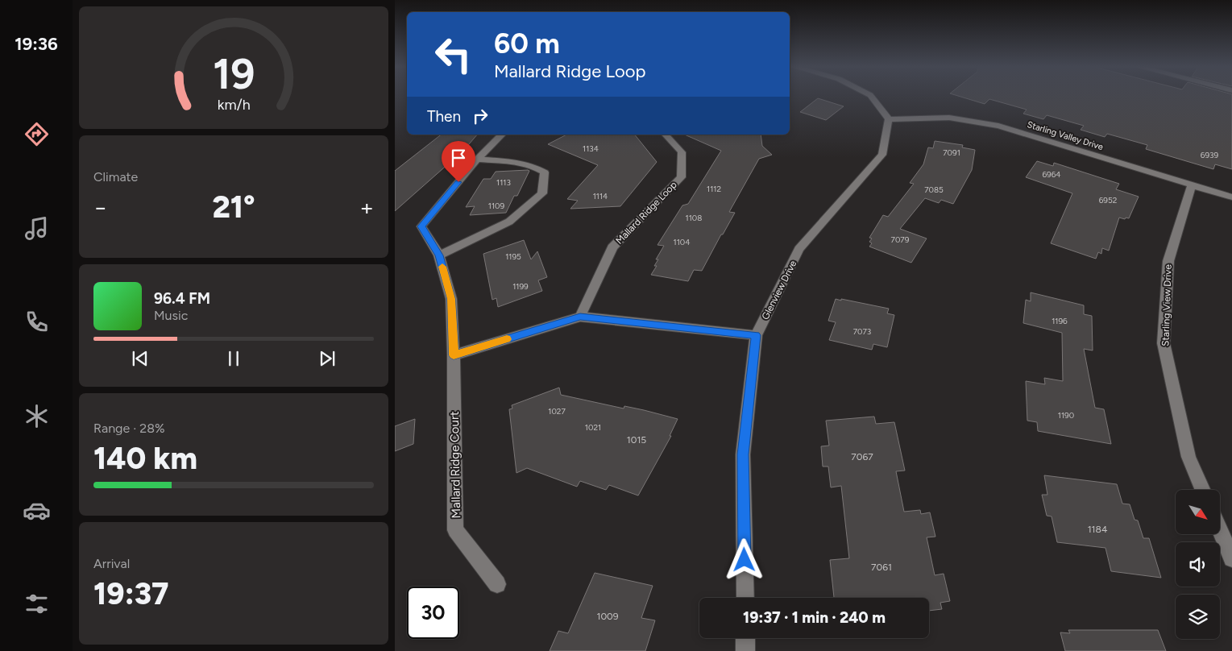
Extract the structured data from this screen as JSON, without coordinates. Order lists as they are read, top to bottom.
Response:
{
  "streets": {
    "street": [
      "Starling Valley Drive",
      "Mallard Ridge Loop",
      "Glenview Drive",
      "Starling View Drive",
      "Mallard Ridge Court"
    ]
  },
  "crossings": [
    ["Starling Valley Drive", "Glenview Drive"],
    ["Starling Valley Drive", "Starling View Drive"]
  ],
  "house_numbers": [
    "1134",
    "7091",
    "6939",
    "6964",
    "1113",
    "1112",
    "7085",
    "1114",
    "6952",
    "1109",
    "1108",
    "7079",
    "1104",
    "1195",
    "1199",
    "1196",
    "7073",
    "1027",
    "1190",
    "1021",
    "1015",
    "7067",
    "1184",
    "7061",
    "1009"
  ],
  "north": "bottom right",
  "page": {
    "tabs": "19:36",
    "turn": ["60 m", "Mallard Ridge Loop"],
    "then": "Then",
    "tile": [
      "Climate",
      ["Range · 28%", "140 km"],
      ["Arrival", "19:37"]
    ],
    "heat": ["−", "21°", "+"],
    "song": ["96.4 FM", "Music"],
    "limit": "30",
    "trip": "19:37 · 1 min · 240 m",
    "gauge": ["19", "km/h"]
  }
}
